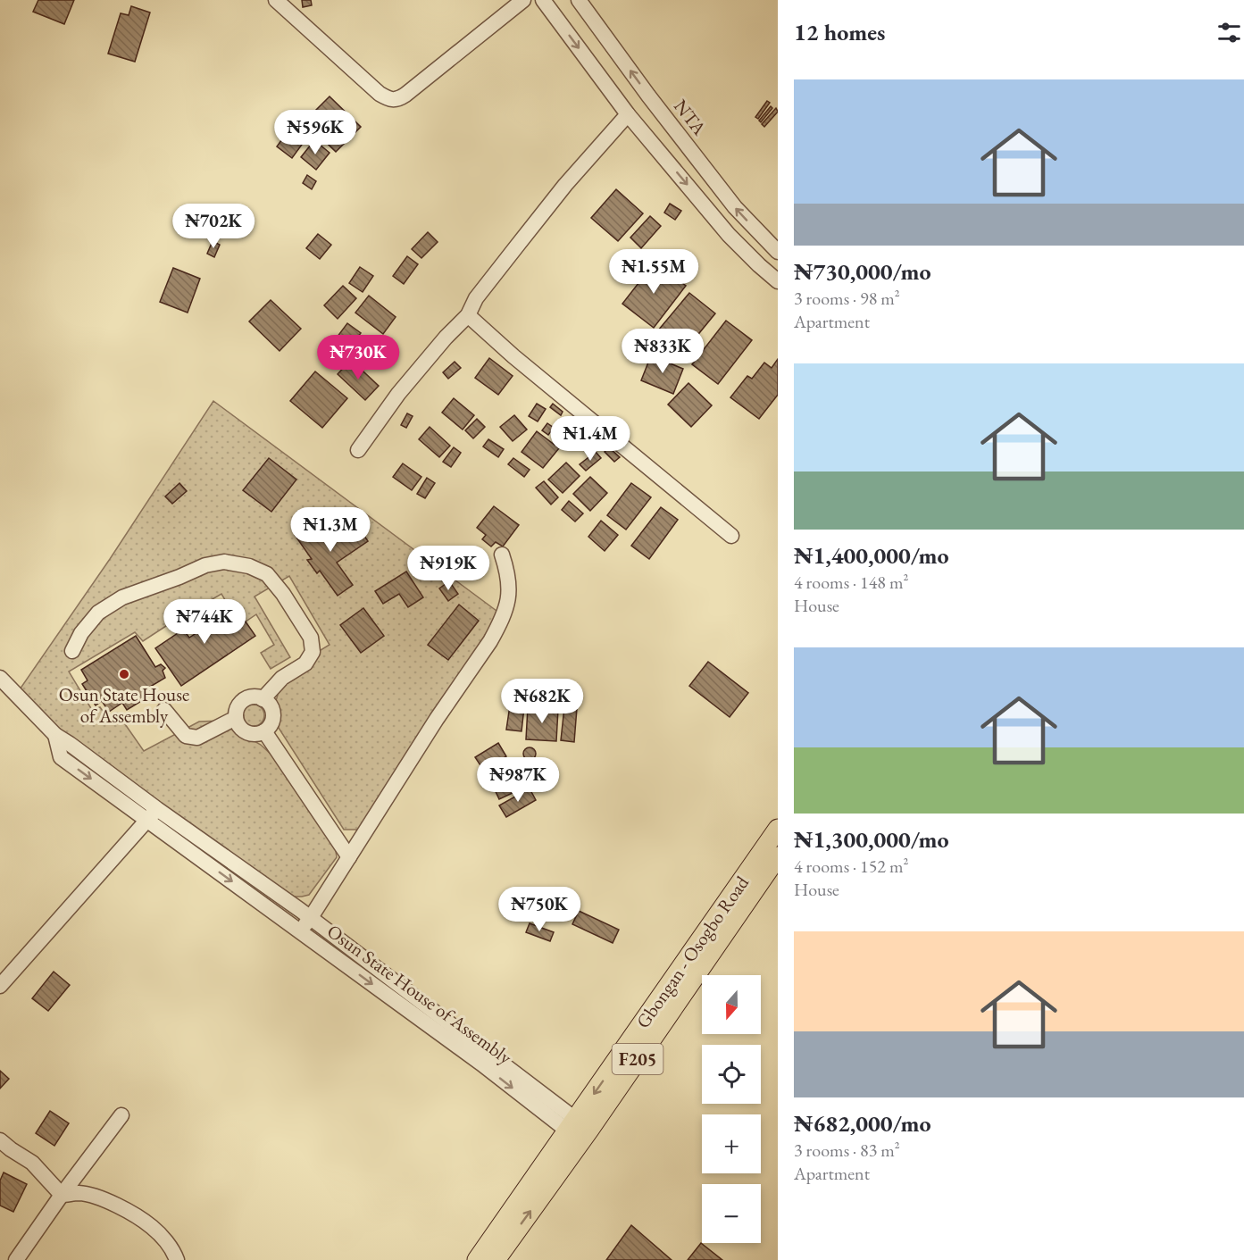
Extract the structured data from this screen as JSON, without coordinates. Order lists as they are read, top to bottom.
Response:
{
  "streets": {
    "main road": ["Gbongan - Osogbo Road", "F205"],
    "street": ["NTA", "Osun State House of Assembly"]
  },
  "crossings": [
    ["Gbongan - Osogbo Road", "Osun State House of Assembly"]
  ],
  "places": ["Osun State House of Assembly"],
  "north": "bottom",
  "page": {
    "heading": "12 homes",
    "list": [
      {
        "name": "₦730,000/mo",
        "note": "3 rooms · 98 m² · Apartment"
      },
      {
        "name": "₦1,400,000/mo",
        "note": "4 rooms · 148 m² · House"
      },
      {
        "name": "₦1,300,000/mo",
        "note": "4 rooms · 152 m² · House"
      },
      {
        "name": "₦682,000/mo",
        "note": "3 rooms · 83 m² · Apartment"
      }
    ],
    "price": [
      "₦596K",
      "₦702K",
      "₦1.55M",
      "₦833K",
      "₦730K",
      "₦1.4M",
      "₦1.3M",
      "₦919K",
      "₦744K",
      "₦682K",
      "₦987K",
      "₦750K"
    ],
    "map_buttons": ["+", "−"]
  }
}
